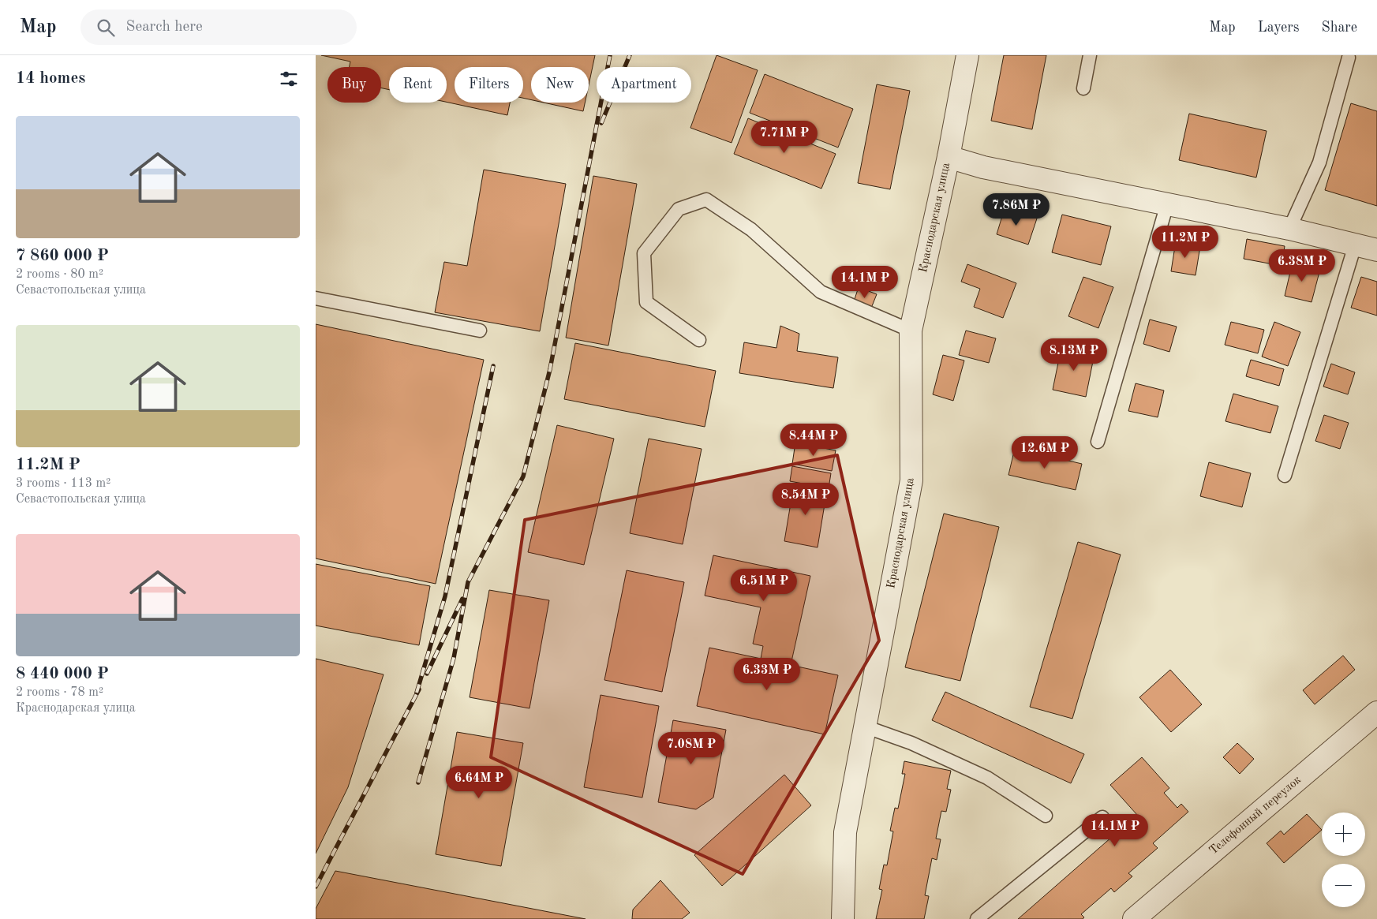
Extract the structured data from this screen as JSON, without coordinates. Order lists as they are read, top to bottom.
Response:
{
  "streets": {
    "street": ["Краснодарская улица", "Телефонный переулок"]
  },
  "page": {
    "header": "Map",
    "search": "Search here",
    "nav": ["Map", "Layers", "Share"],
    "heading": "14 homes",
    "chip": [
      "Buy",
      "Rent",
      "Filters",
      "New",
      "Apartment"
    ],
    "list": [
      {
        "name": "7 860 000 ₽",
        "note": "2 rooms · 80 m² · Севастопольская улица"
      },
      {
        "name": "11.2M ₽",
        "note": "3 rooms · 113 m² · Севастопольская улица"
      },
      {
        "name": "8 440 000 ₽",
        "note": "2 rooms · 78 m² · Краснодарская улица"
      }
    ],
    "price": [
      "7.71M ₽",
      "7.86M ₽",
      "11.2M ₽",
      "6.38M ₽",
      "14.1M ₽",
      "8.13M ₽",
      "8.44M ₽",
      "12.6M ₽",
      "8.54M ₽",
      "6.51M ₽",
      "6.33M ₽",
      "7.08M ₽",
      "6.64M ₽",
      "14.1M ₽"
    ],
    "map_buttons": ["+", "−"]
  }
}
